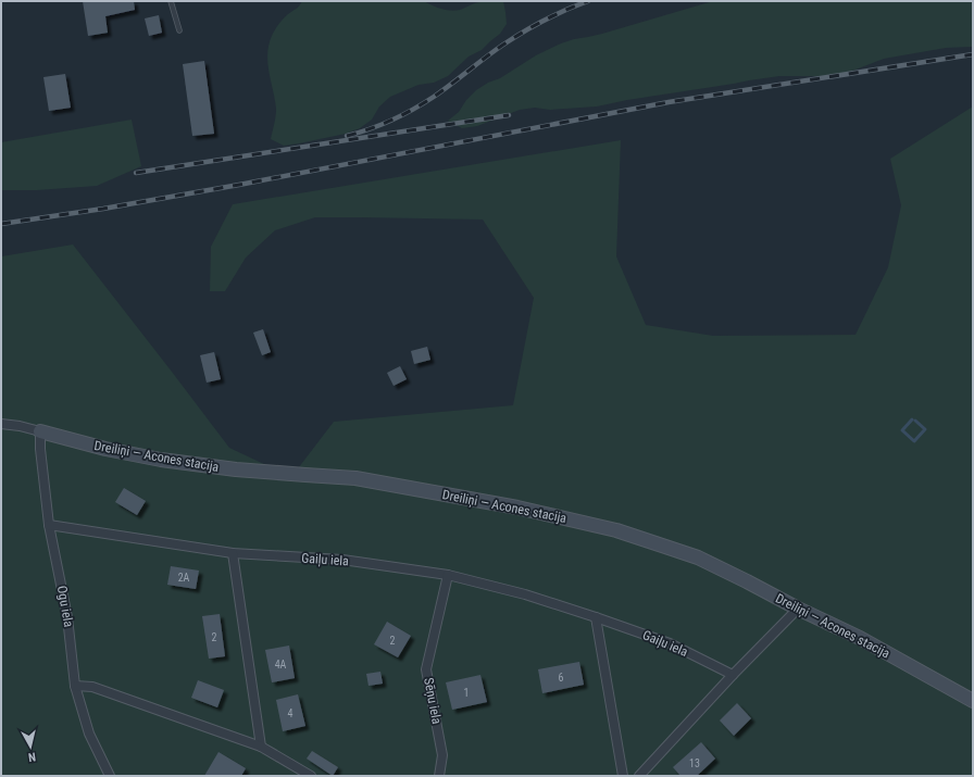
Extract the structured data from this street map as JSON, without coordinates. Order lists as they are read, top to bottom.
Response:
{
  "streets": {
    "street": [
      "Dreiliņi — Acones stacija",
      "Gaiļu iela",
      "Ogu iela",
      "Sēņu iela"
    ]
  },
  "crossings": [
    ["Dreiliņi — Acones stacija", "Ogu iela"],
    ["Gaiļu iela", "Ogu iela"],
    ["Gaiļu iela", "Sēņu iela"]
  ],
  "house_numbers": [
    "2A",
    "2",
    "2",
    "4A",
    "6",
    "1",
    "4",
    "13"
  ],
  "north": "bottom"
}
